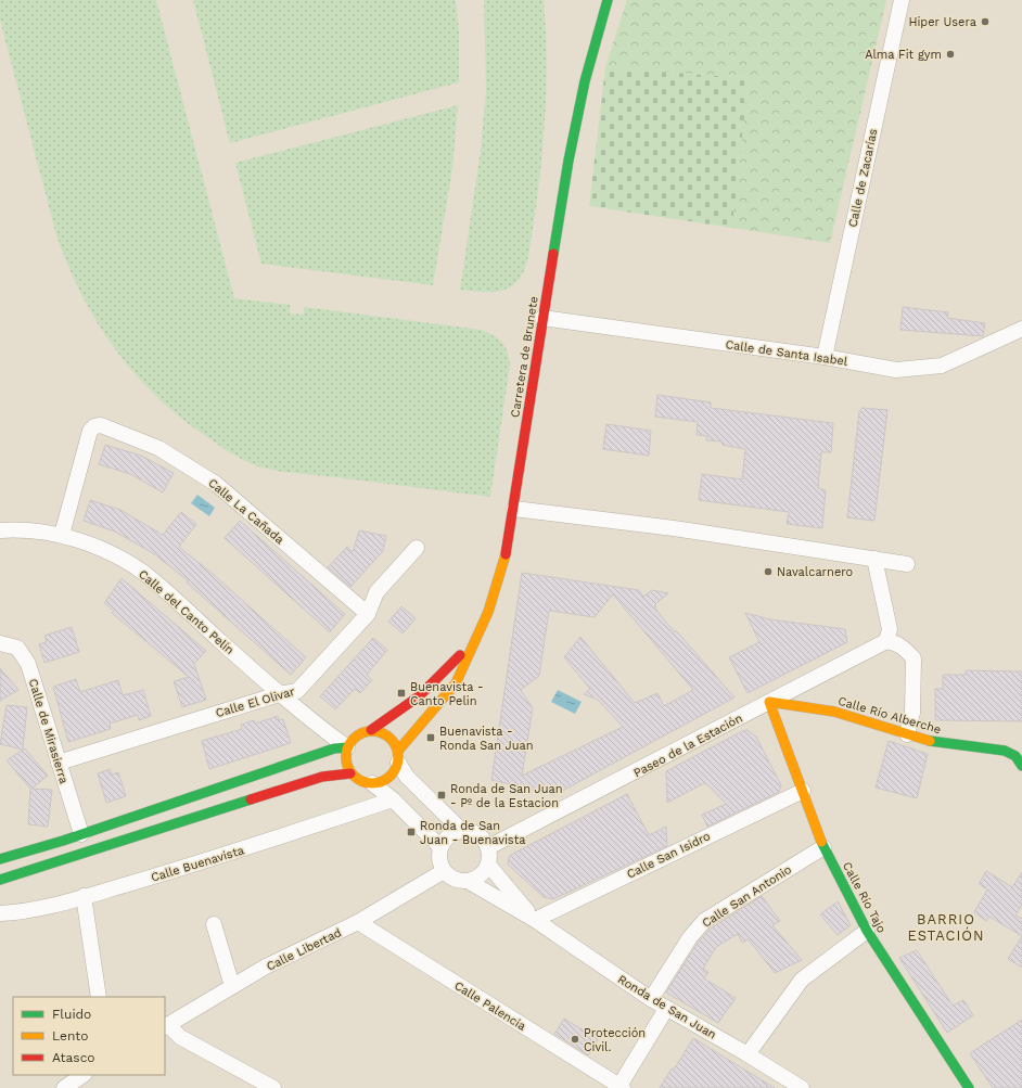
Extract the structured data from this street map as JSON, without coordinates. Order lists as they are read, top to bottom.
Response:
{
  "streets": {
    "street": [
      "Calle de Zacarías",
      "Calle de Santa Isabel",
      "Carretera de Brunete",
      "Calle La Cañada",
      "Calle del Canto Pelín",
      "Calle El Olivar",
      "Calle Río Alberche",
      "Calle de Mirasierra",
      "Paseo de la Estación",
      "Calle San Isidro",
      "Calle Buenavista",
      "Calle San Antonio",
      "Calle Río Tajo",
      "Calle Libertad",
      "Calle Palencia",
      "Ronda de San Juan"
    ]
  },
  "crossings": [
    ["Calle de Zacarías", "Calle de Santa Isabel"],
    ["Calle de Santa Isabel", "Carretera de Brunete"],
    ["Carretera de Brunete", "Calle del Canto Pelín"],
    ["Calle La Cañada", "Calle del Canto Pelín"],
    ["Calle La Cañada", "Calle El Olivar"],
    ["Calle del Canto Pelín", "Calle El Olivar"],
    ["Calle El Olivar", "Calle de Mirasierra"],
    ["Calle Río Alberche", "Paseo de la Estación"],
    ["Calle Río Alberche", "Calle Río Tajo"],
    ["Paseo de la Estación", "Calle Río Tajo"],
    ["Paseo de la Estación", "Calle Libertad"],
    ["Paseo de la Estación", "Ronda de San Juan"],
    ["Calle San Isidro", "Calle Río Tajo"],
    ["Calle San Isidro", "Ronda de San Juan"],
    ["Calle San Antonio", "Calle Río Tajo"],
    ["Calle San Antonio", "Ronda de San Juan"],
    ["Calle Libertad", "Calle Palencia"],
    ["Calle Libertad", "Ronda de San Juan"]
  ],
  "districts": ["BARRIO ESTACIÓN"],
  "places": {
    "other": [
      "Hiper Usera",
      "Alma Fit gym",
      "Navalcarnero",
      "Protección Civil."
    ],
    "transit": [
      "Buenavista - Canto Pelin",
      "Buenavista - Ronda San Juan",
      "Ronda de San Juan - Pº de la Estacion",
      "Ronda de San Juan - Buenavista"
    ]
  },
  "legend": ["Fluido", "Lento", "Atasco"]
}
